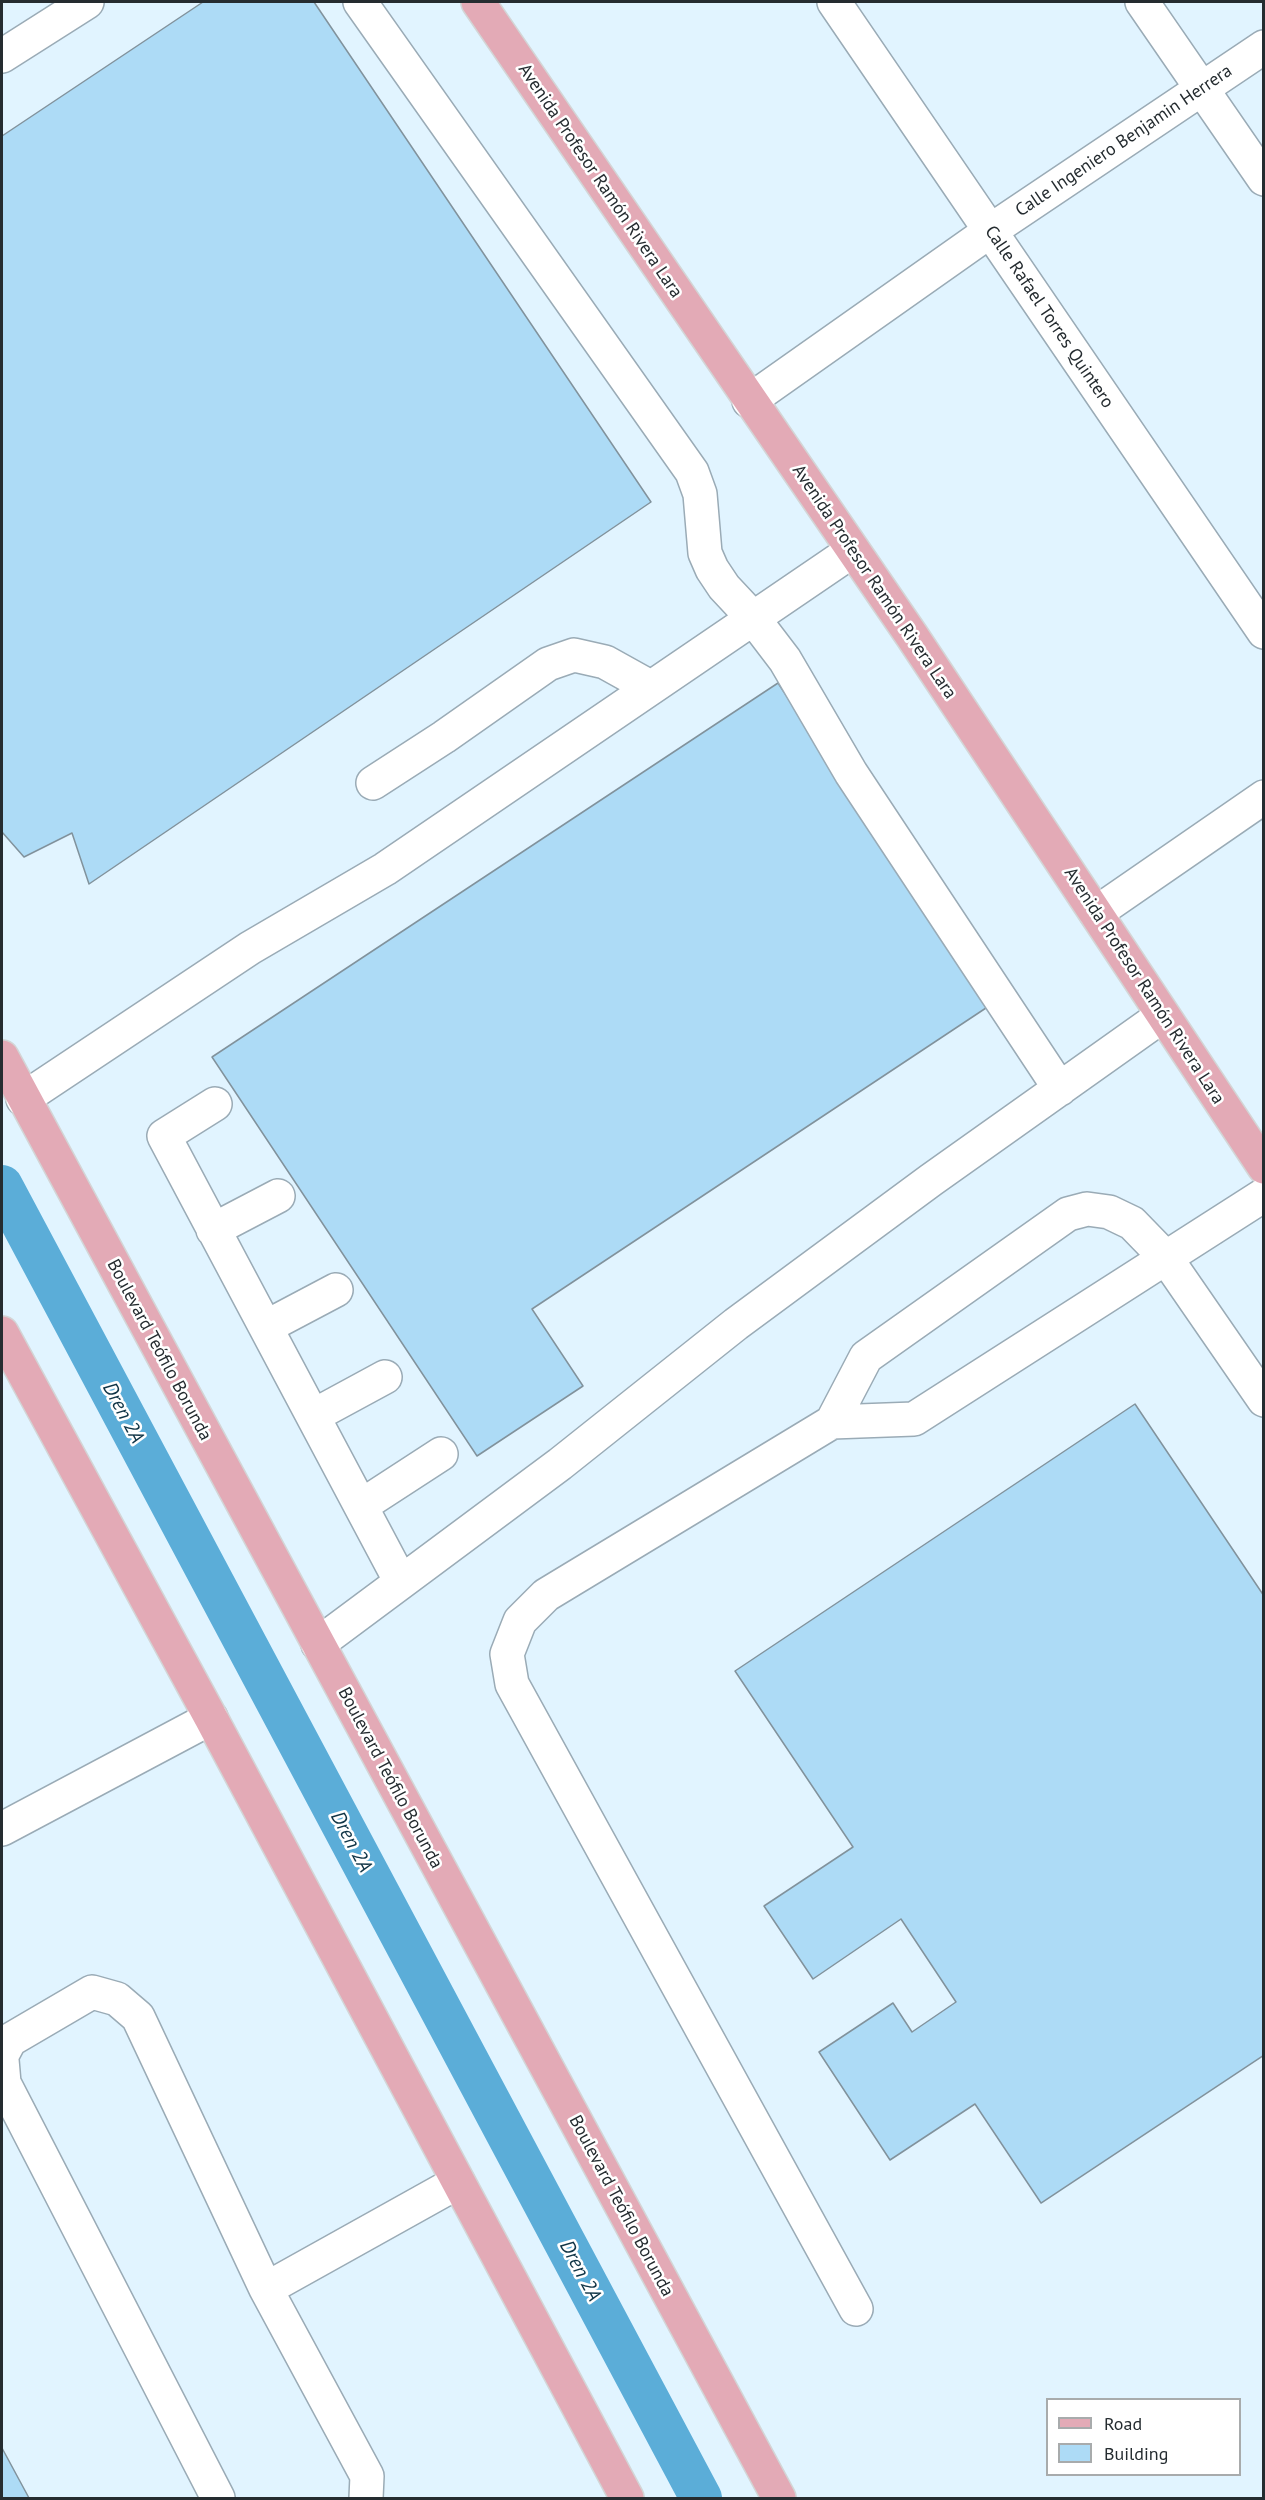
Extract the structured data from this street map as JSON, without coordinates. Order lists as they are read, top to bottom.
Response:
{
  "streets": {
    "main road": ["Avenida Profesor Ramón Rivera Lara", "Boulevard Teófilo Borunda"],
    "street": ["Calle Ingeniero Benjamin Herrera", "Calle Rafael Torres Quintero"]
  },
  "crossings": [
    ["Calle Ingeniero Benjamin Herrera", "Avenida Profesor Ramón Rivera Lara"],
    ["Calle Ingeniero Benjamin Herrera", "Calle Rafael Torres Quintero"]
  ],
  "water": ["Dren 2A"],
  "legend": ["Road", "Building"]
}
